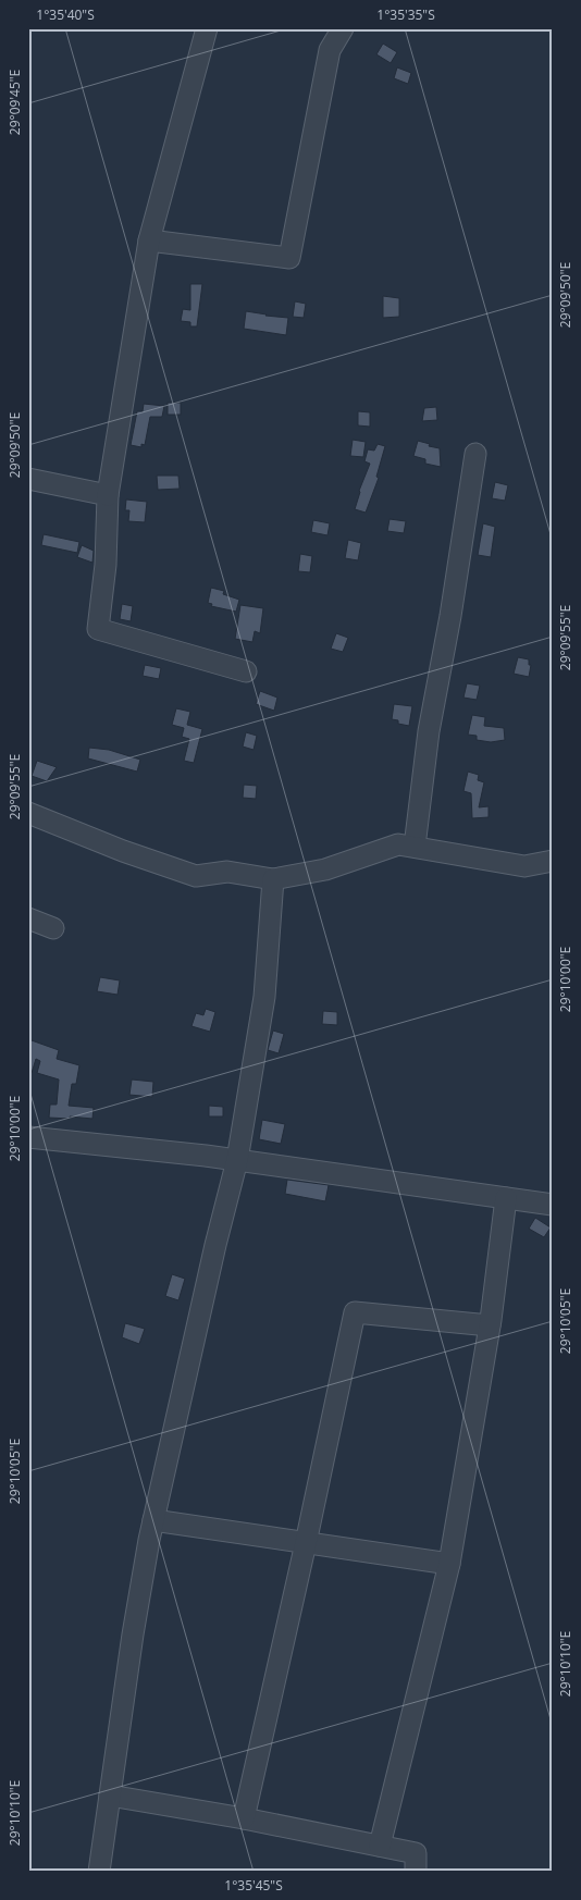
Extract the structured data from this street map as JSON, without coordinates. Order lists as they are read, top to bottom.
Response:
{
  "coordinates": [
    "1°35'40\"S",
    "1°35'35\"S",
    "29°09'45\"E",
    "29°09'50\"E",
    "29°09'55\"E",
    "29°10'00\"E",
    "29°10'05\"E",
    "29°10'10\"E",
    "1°35'45\"S"
  ]
}
